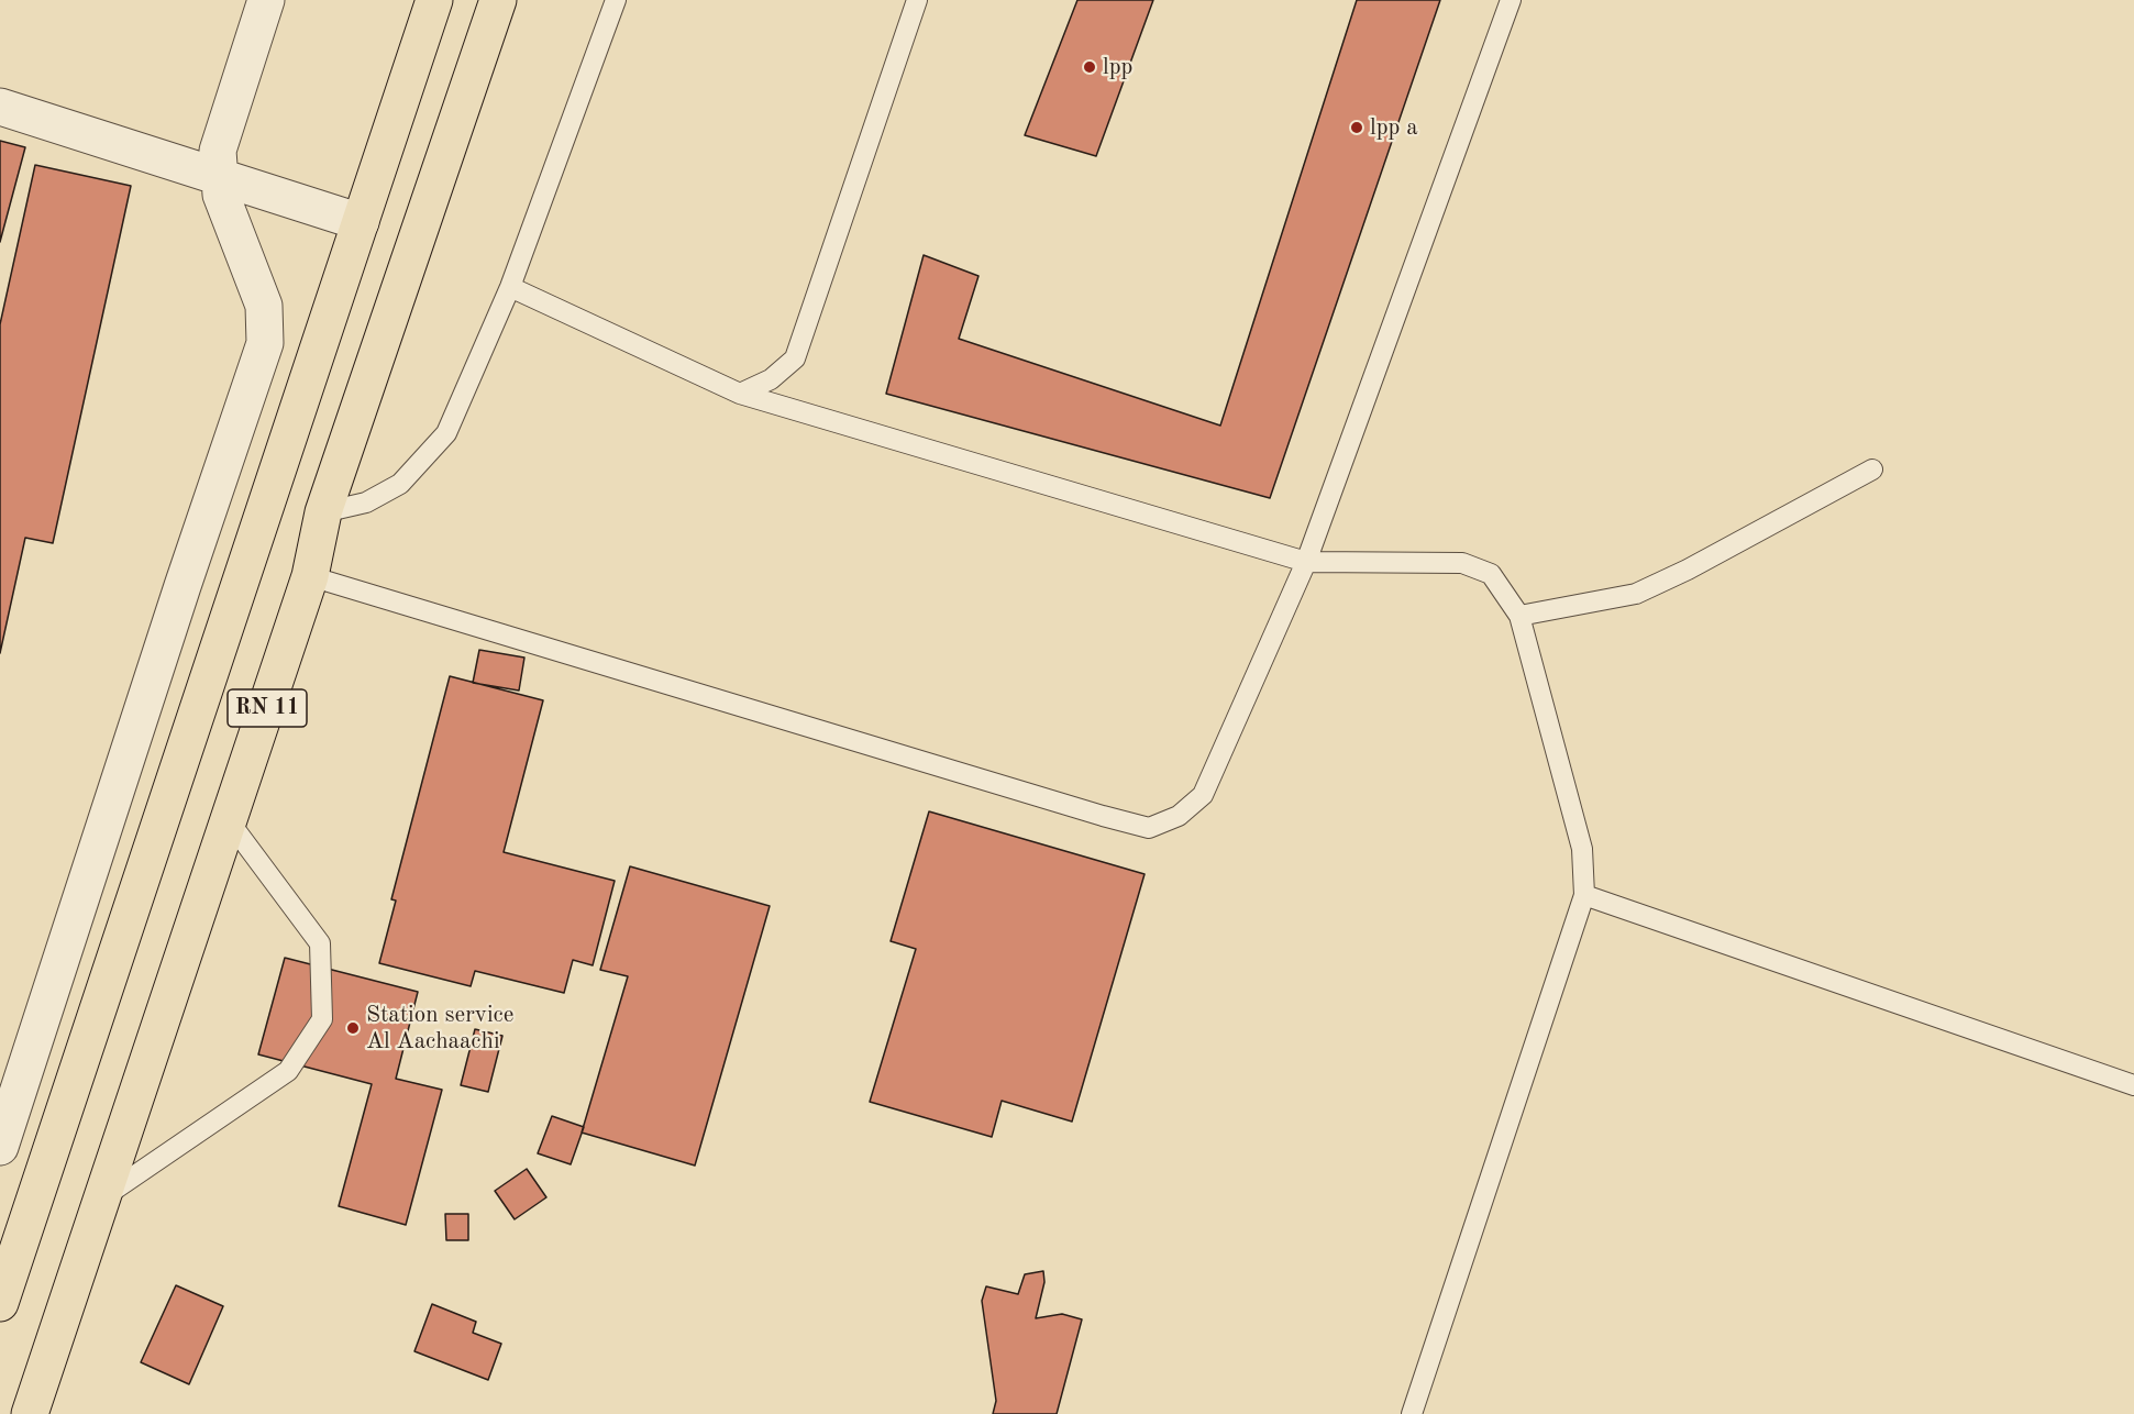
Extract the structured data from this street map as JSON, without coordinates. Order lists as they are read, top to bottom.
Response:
{
  "streets": {
    "highway": ["RN 11"]
  },
  "places": ["lpp", "lpp a", "Station service Al Aachaachi"]
}
